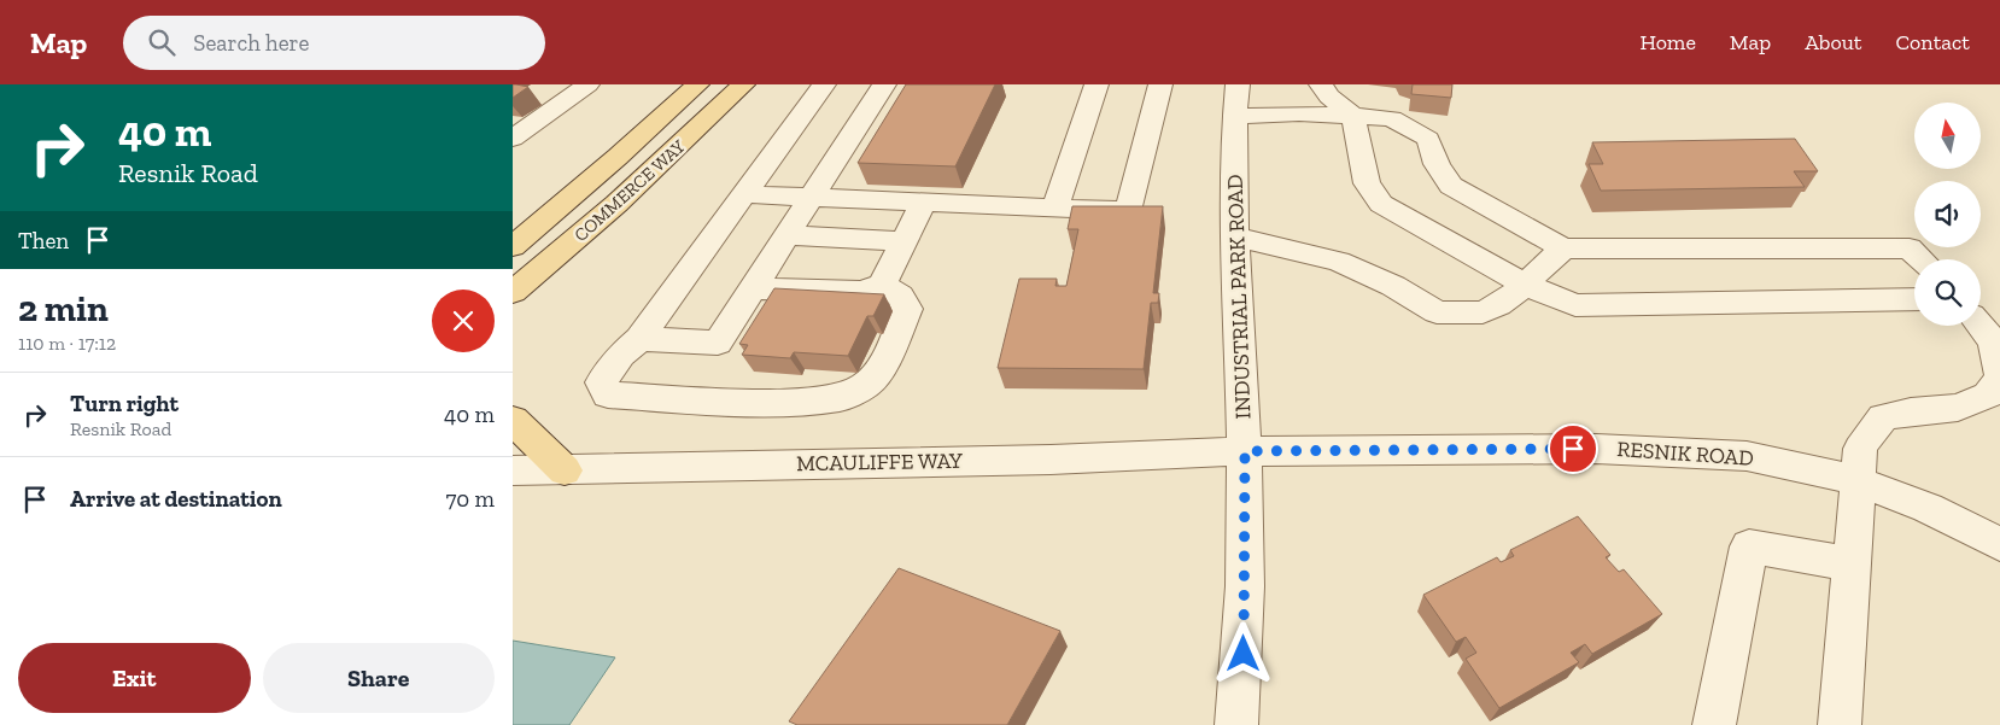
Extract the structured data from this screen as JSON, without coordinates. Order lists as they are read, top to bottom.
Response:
{
  "streets": {
    "main road": ["COMMERCE WAY"],
    "street": ["INDUSTRIAL PARK ROAD", "RESNIK ROAD", "MCAULIFFE WAY"]
  },
  "crossings": [
    ["INDUSTRIAL PARK ROAD", "RESNIK ROAD"],
    ["INDUSTRIAL PARK ROAD", "MCAULIFFE WAY"],
    ["RESNIK ROAD", "MCAULIFFE WAY"]
  ],
  "north": "top",
  "page": {
    "header": "Map",
    "search": "Search here",
    "nav": [
      "Home",
      "Map",
      "About",
      "Contact"
    ],
    "turn": ["40 m", "Resnik Road"],
    "then": "Then",
    "heading": ["2 min", "110 m · 17:12"],
    "list": [
      {
        "name": "Turn right",
        "note": "Resnik Road",
        "value": "40 m"
      },
      {
        "name": "Arrive at destination",
        "value": "70 m"
      }
    ],
    "buttons": ["Exit", "Share"]
  }
}
